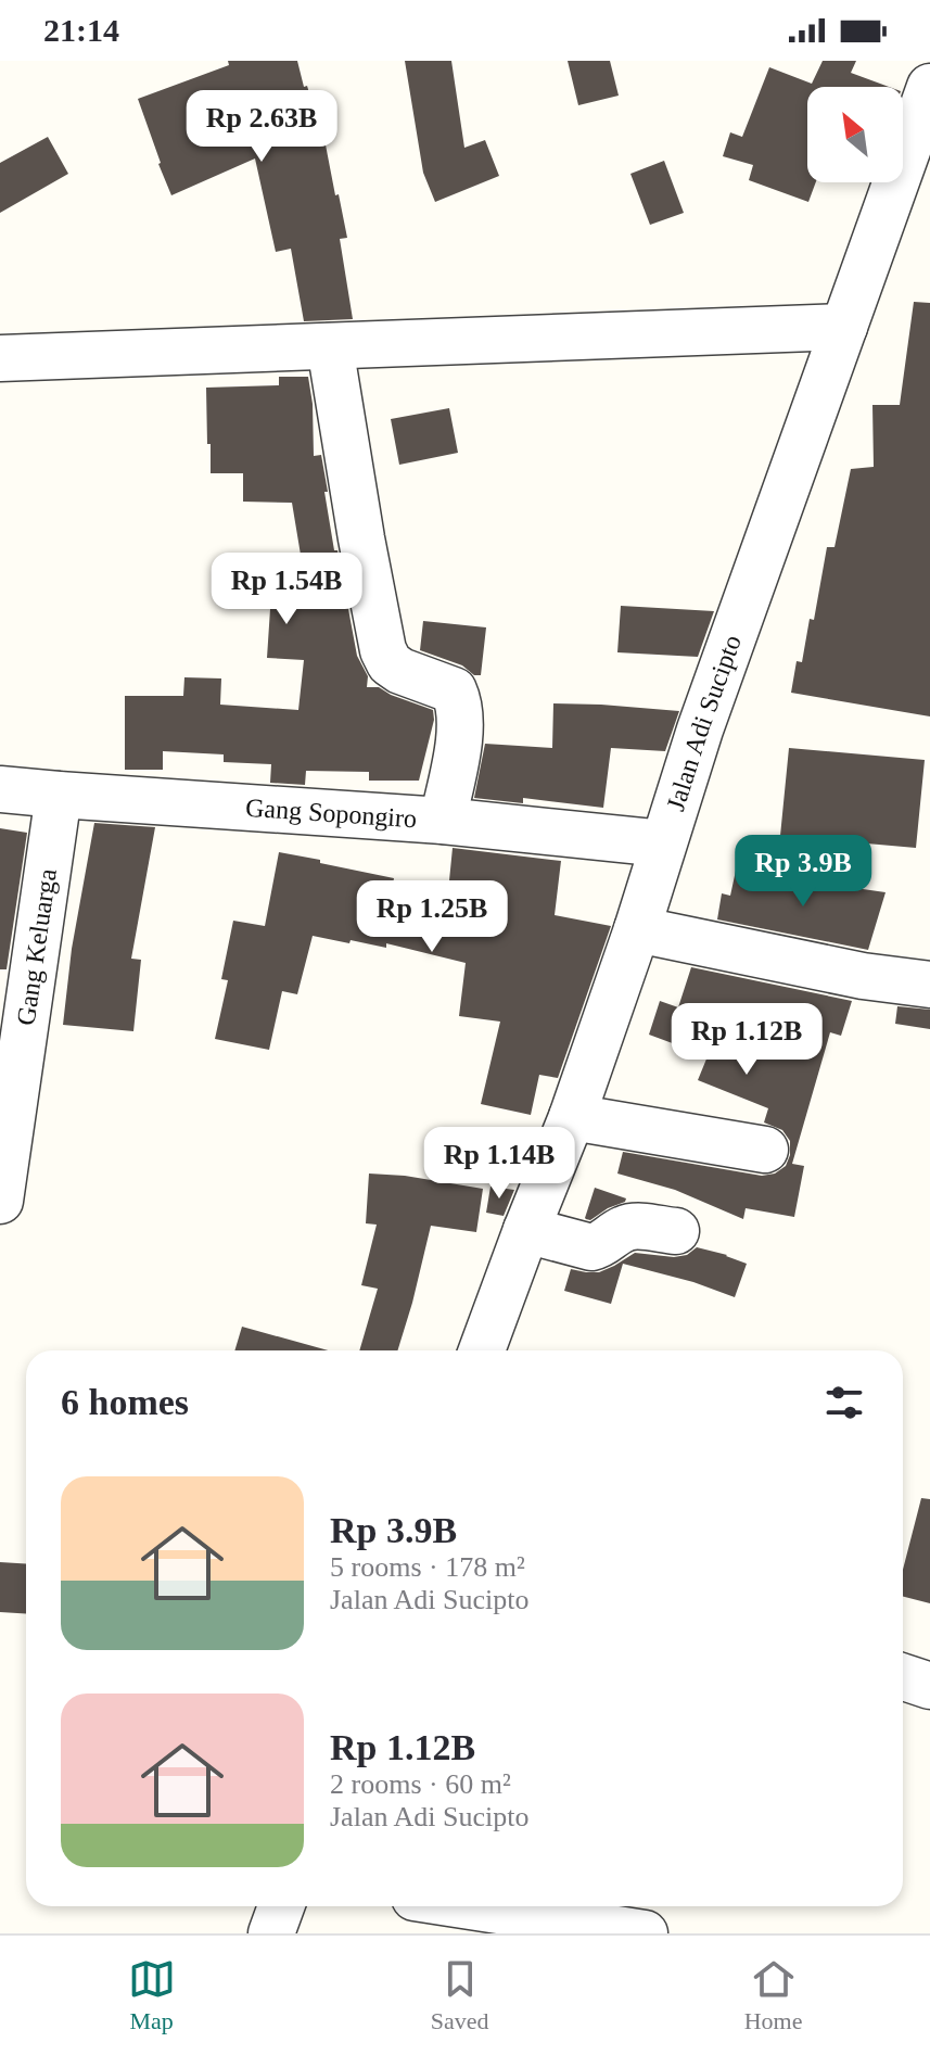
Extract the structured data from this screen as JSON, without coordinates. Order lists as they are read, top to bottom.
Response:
{
  "streets": {
    "street": ["Jalan Adi Sucipto", "Gang Sopongiro", "Gang Keluarga"]
  },
  "crossings": [
    ["Jalan Adi Sucipto", "Gang Sopongiro"],
    ["Gang Sopongiro", "Gang Keluarga"]
  ],
  "north": "top left",
  "page": {
    "status": "21:14",
    "price": [
      "Rp 2.63B",
      "Rp 1.54B",
      "Rp 3.9B",
      "Rp 1.25B",
      "Rp 1.12B",
      "Rp 1.14B"
    ],
    "heading": "6 homes",
    "list": [
      {
        "name": "Rp 3.9B",
        "note": "5 rooms · 178 m² · Jalan Adi Sucipto"
      },
      {
        "name": "Rp 1.12B",
        "note": "2 rooms · 60 m² · Jalan Adi Sucipto"
      }
    ],
    "tabs": ["Map", "Saved", "Home"]
  }
}
